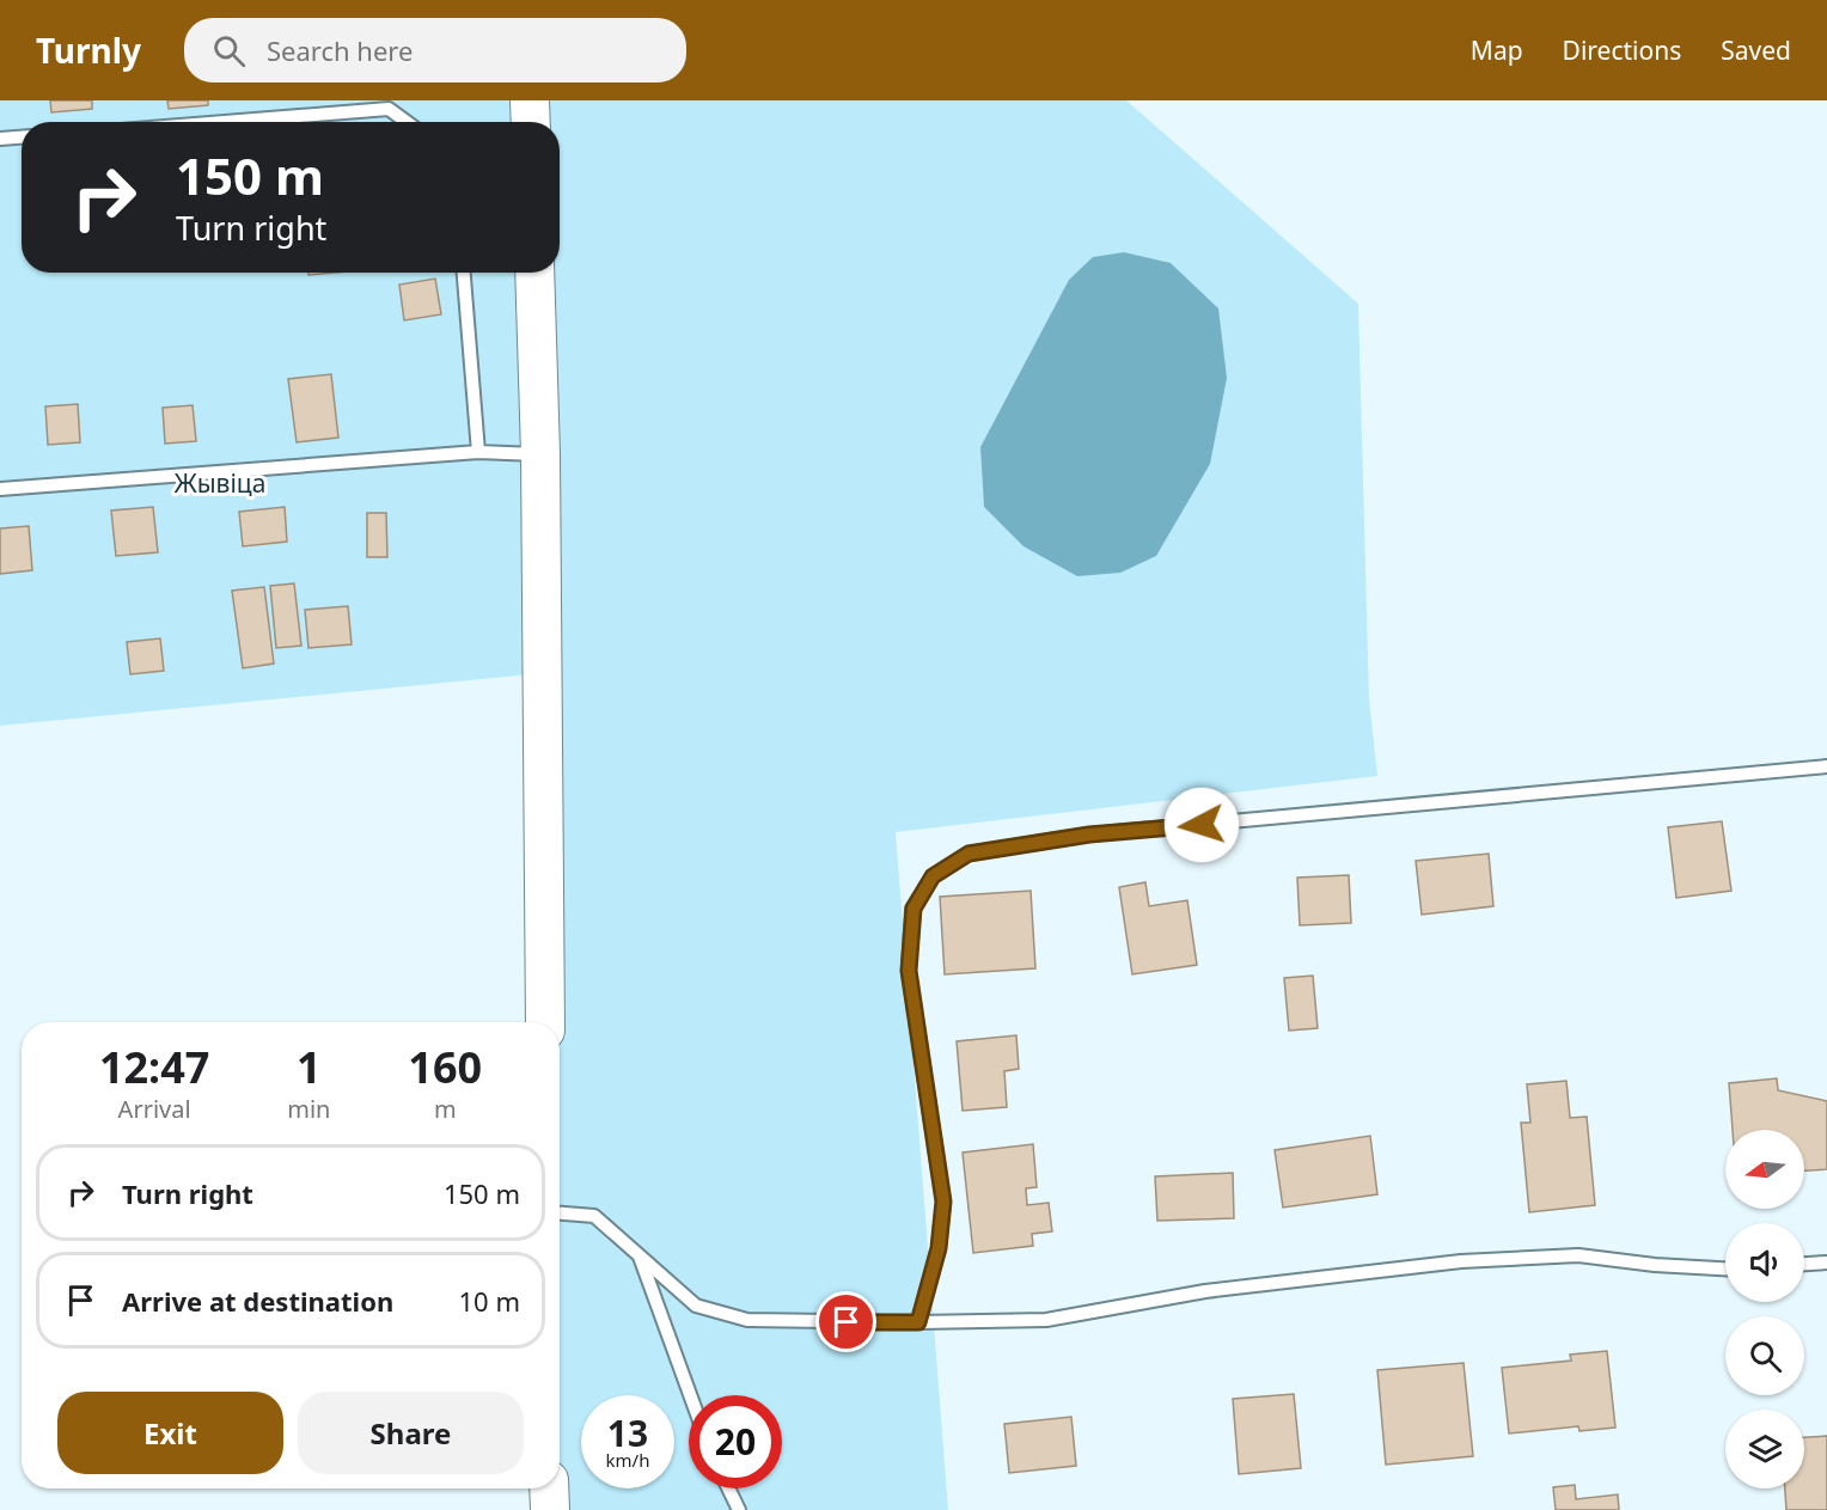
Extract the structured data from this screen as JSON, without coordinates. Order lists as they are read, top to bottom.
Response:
{
  "parks": ["Жывіца"],
  "north": "left",
  "page": {
    "header": "Turnly",
    "search": "Search here",
    "nav": ["Map", "Directions", "Saved"],
    "turn": ["150 m", "Turn right"],
    "eta": [
      "12:47",
      "Arrival",
      "1",
      "min",
      "160",
      "m"
    ],
    "list": [
      {
        "name": "Turn right",
        "value": "150 m"
      },
      {
        "name": "Arrive at destination",
        "value": "10 m"
      }
    ],
    "buttons": ["Exit", "Share"],
    "speed": "13 km/h",
    "limit": "20"
  }
}
